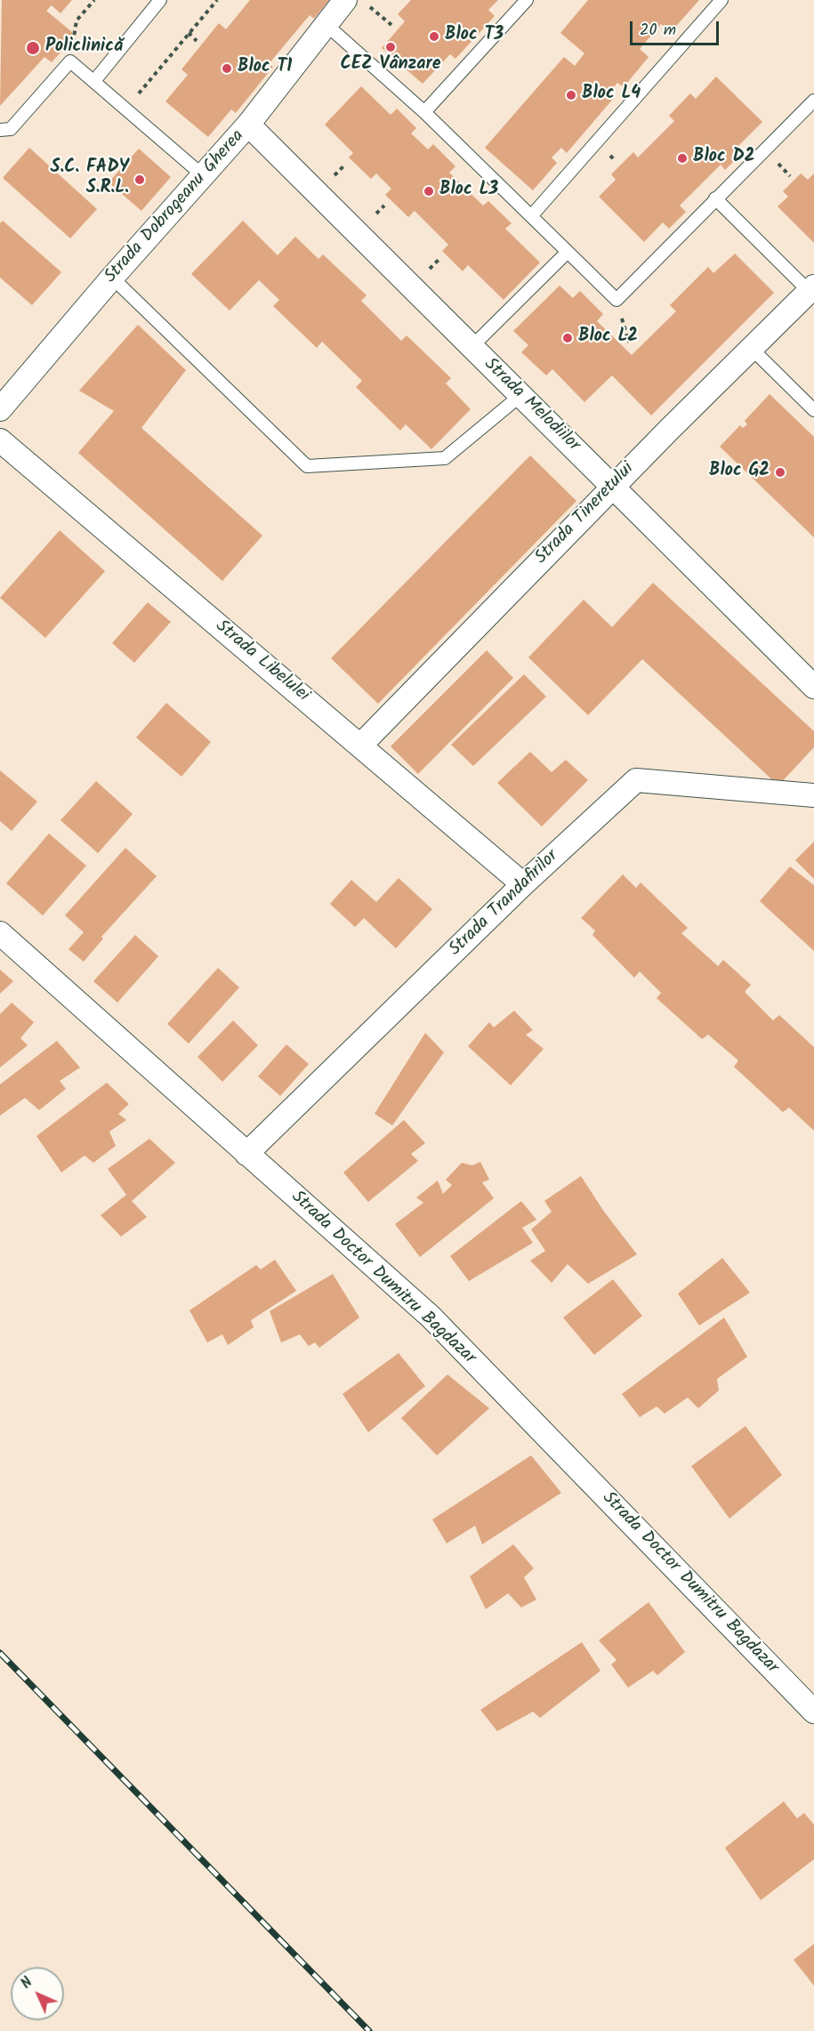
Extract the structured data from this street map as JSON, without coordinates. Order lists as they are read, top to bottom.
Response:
{
  "streets": {
    "street": [
      "Strada Dobrogeanu Gherea",
      "Strada Melodiilor",
      "Strada Tineretului",
      "Strada Libelulei",
      "Strada Trandafirilor",
      "Strada Doctor Dumitru Bagdazar"
    ]
  },
  "crossings": [
    ["Strada Dobrogeanu Gherea", "Strada Melodiilor"],
    ["Strada Melodiilor", "Strada Tineretului"],
    ["Strada Tineretului", "Strada Libelulei"],
    ["Strada Libelulei", "Strada Trandafirilor"],
    ["Strada Trandafirilor", "Strada Doctor Dumitru Bagdazar"]
  ],
  "places": [
    "Bloc T3",
    "CEZ Vânzare",
    "Policlinică",
    "Bloc T1",
    "Bloc L4",
    "Bloc D2",
    "S.C. FADY S.R.L.",
    "Bloc L3",
    "Bloc L2",
    "Bloc G2"
  ],
  "scale_bar": "20 m",
  "north": "top left"
}
